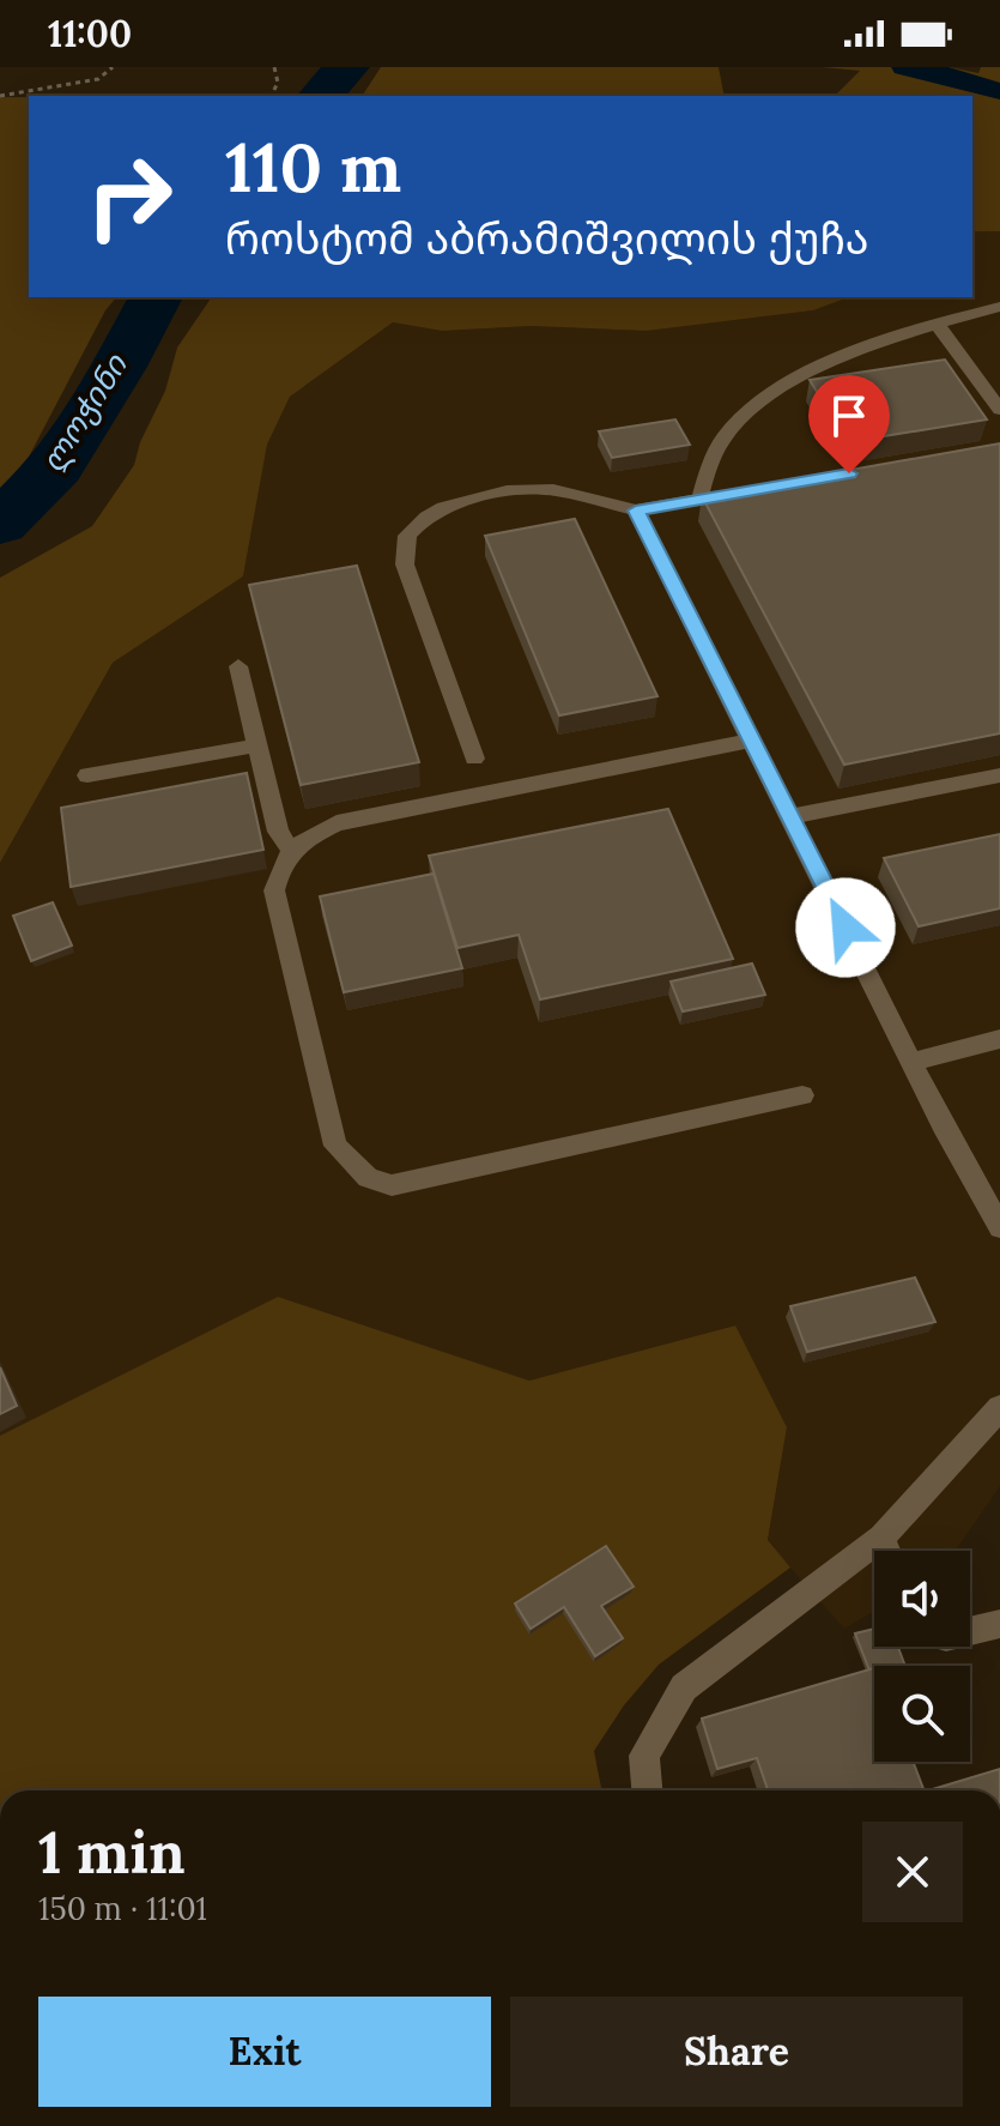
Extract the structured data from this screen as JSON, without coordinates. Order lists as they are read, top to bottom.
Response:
{
  "water": ["ლოჭინი"],
  "page": {
    "status": "11:00",
    "turn": ["110 m", "როსტომ აბრამიშვილის ქუჩა"],
    "heading": ["1 min", "150 m · 11:01"],
    "buttons": ["Exit", "Share"]
  }
}
